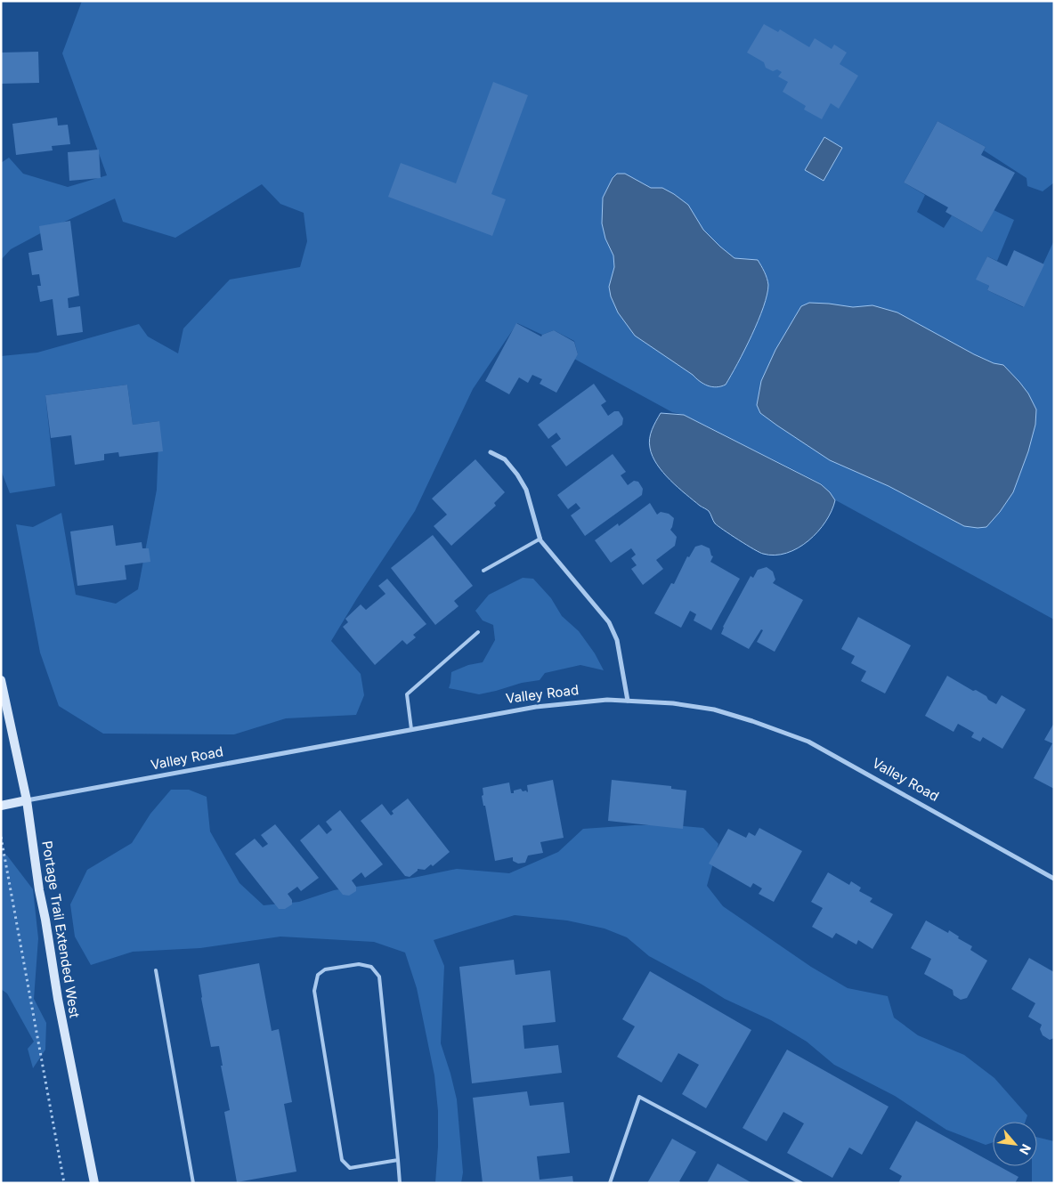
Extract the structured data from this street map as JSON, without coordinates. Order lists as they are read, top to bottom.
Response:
{
  "streets": {
    "main road": ["Valley Road", "Portage Trail Extended West"]
  },
  "crossings": [
    ["Valley Road", "Portage Trail Extended West"]
  ],
  "north": "bottom right"
}
